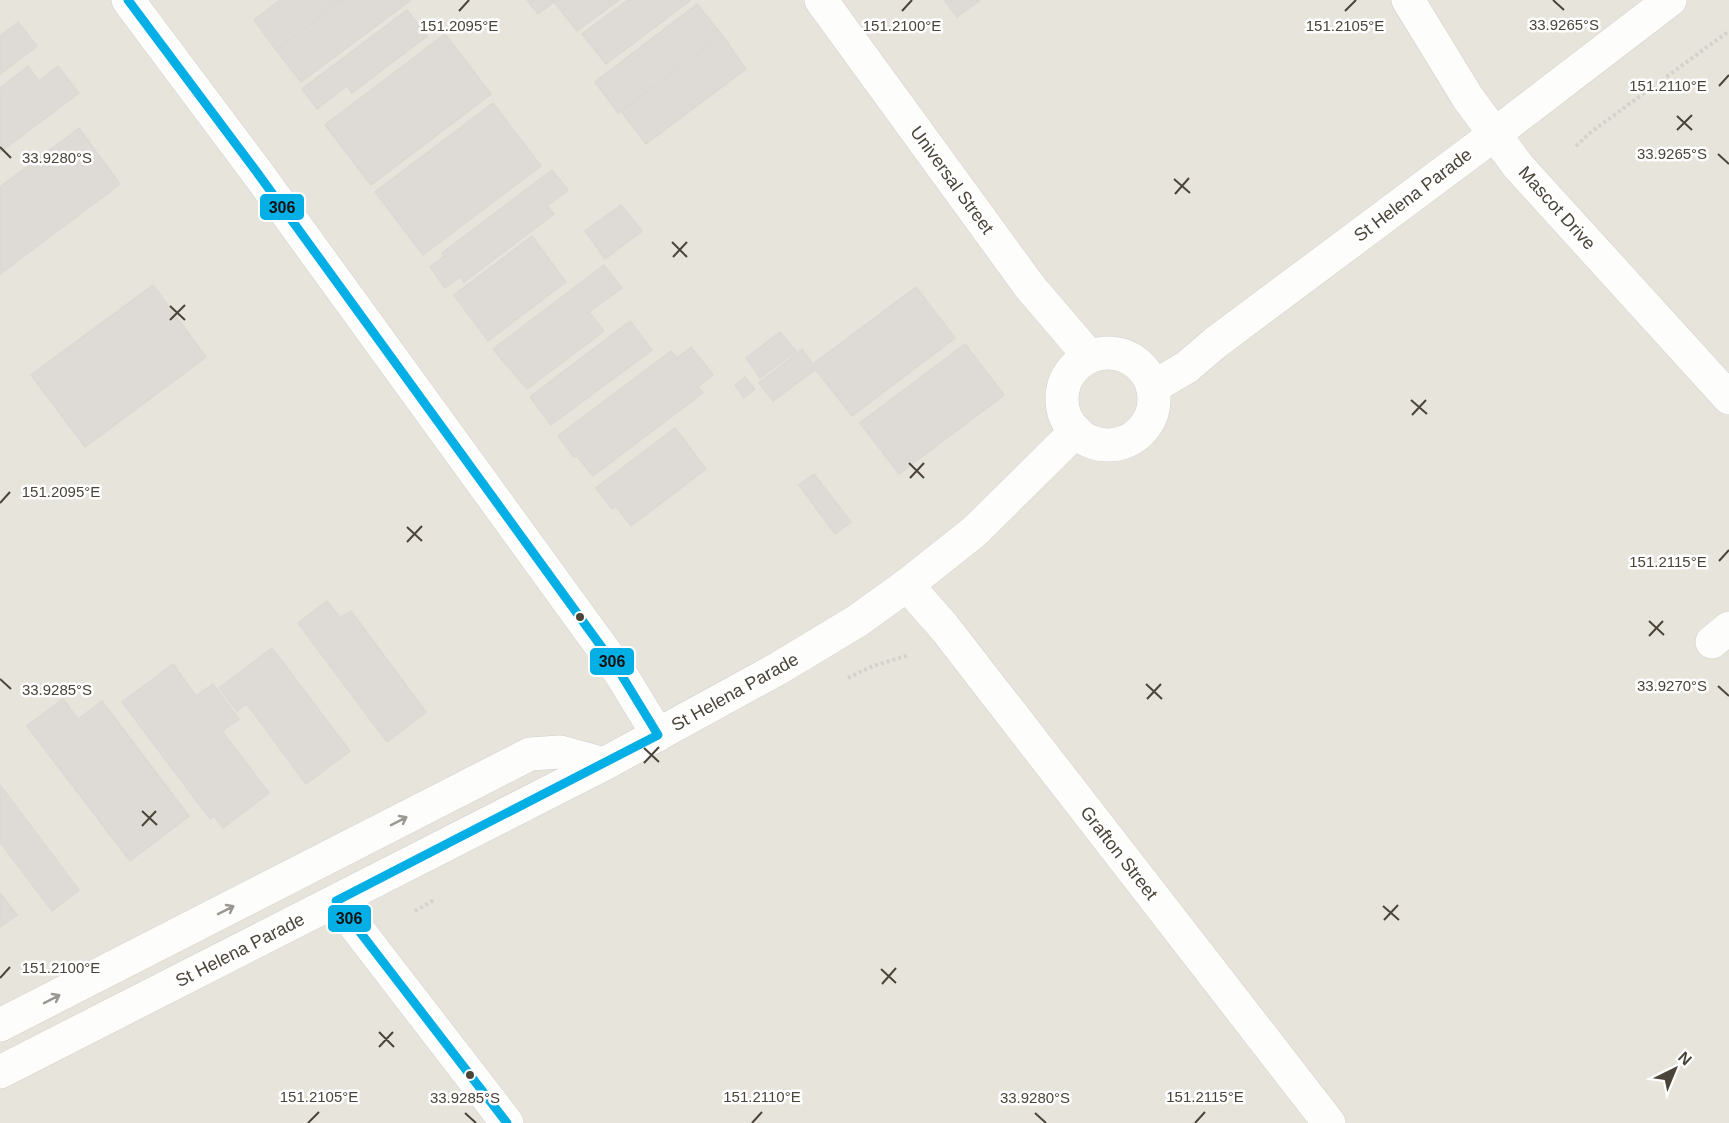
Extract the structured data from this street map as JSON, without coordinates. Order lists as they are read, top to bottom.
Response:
{
  "streets": {
    "street": [
      "Universal Street",
      "St Helena Parade",
      "Mascot Drive",
      "Grafton Street"
    ]
  },
  "crossings": [
    ["Universal Street", "St Helena Parade"],
    ["St Helena Parade", "Mascot Drive"],
    ["St Helena Parade", "Grafton Street"]
  ],
  "lines": ["transit line 306"],
  "north": "top right",
  "coordinates": [
    "33.9265°S",
    "151.2095°E",
    "151.2105°E",
    "151.2100°E",
    "151.2110°E",
    "33.9280°S",
    "151.2115°E",
    "33.9270°S",
    "33.9285°S"
  ]
}
